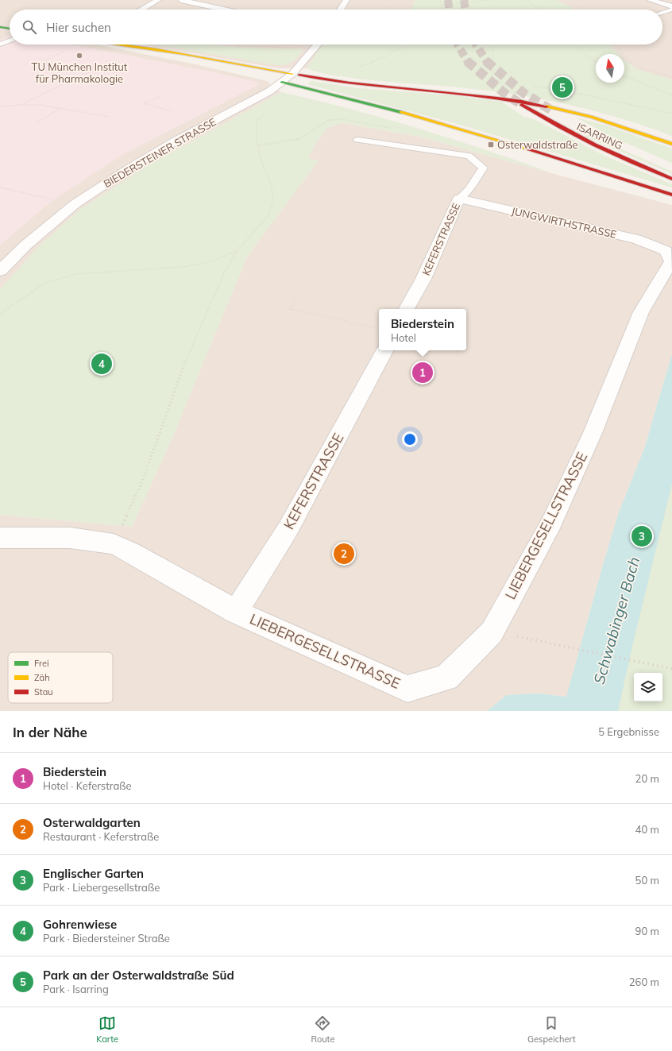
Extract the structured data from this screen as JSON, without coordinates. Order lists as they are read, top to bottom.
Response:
{
  "streets": {
    "main road": ["ISARRING"],
    "street": [
      "BIEDERSTEINER STRASSE",
      "JUNGWIRTHSTRASSE",
      "KEFERSTRASSE",
      "LIEBERGESELLSTRASSE"
    ]
  },
  "crossings": [
    ["JUNGWIRTHSTRASSE", "KEFERSTRASSE"],
    ["JUNGWIRTHSTRASSE", "LIEBERGESELLSTRASSE"],
    ["KEFERSTRASSE", "LIEBERGESELLSTRASSE"]
  ],
  "water": ["Schwabinger Bach"],
  "places": {
    "other": ["TU München Institut für Pharmakologie"],
    "transit": ["Osterwaldstraße"]
  },
  "legend": ["Frei", "Zäh", "Stau"],
  "north": "top",
  "page": {
    "search": "Hier suchen",
    "pins": [
      "5",
      "4",
      "1",
      "3",
      "2"
    ],
    "popup": ["Biederstein", "Hotel"],
    "heading": ["In der Nähe", "5 Ergebnisse"],
    "list": [
      {
        "mark": "1",
        "name": "Biederstein",
        "note": "Hotel · Keferstraße",
        "value": "20 m"
      },
      {
        "mark": "2",
        "name": "Osterwaldgarten",
        "note": "Restaurant · Keferstraße",
        "value": "40 m"
      },
      {
        "mark": "3",
        "name": "Englischer Garten",
        "note": "Park · Liebergesellstraße",
        "value": "50 m"
      },
      {
        "mark": "4",
        "name": "Gohrenwiese",
        "note": "Park · Biedersteiner Straße",
        "value": "90 m"
      },
      {
        "mark": "5",
        "name": "Park an der Osterwaldstraße Süd",
        "note": "Park · Isarring",
        "value": "260 m"
      }
    ],
    "nav": ["Karte", "Route", "Gespeichert"]
  }
}
